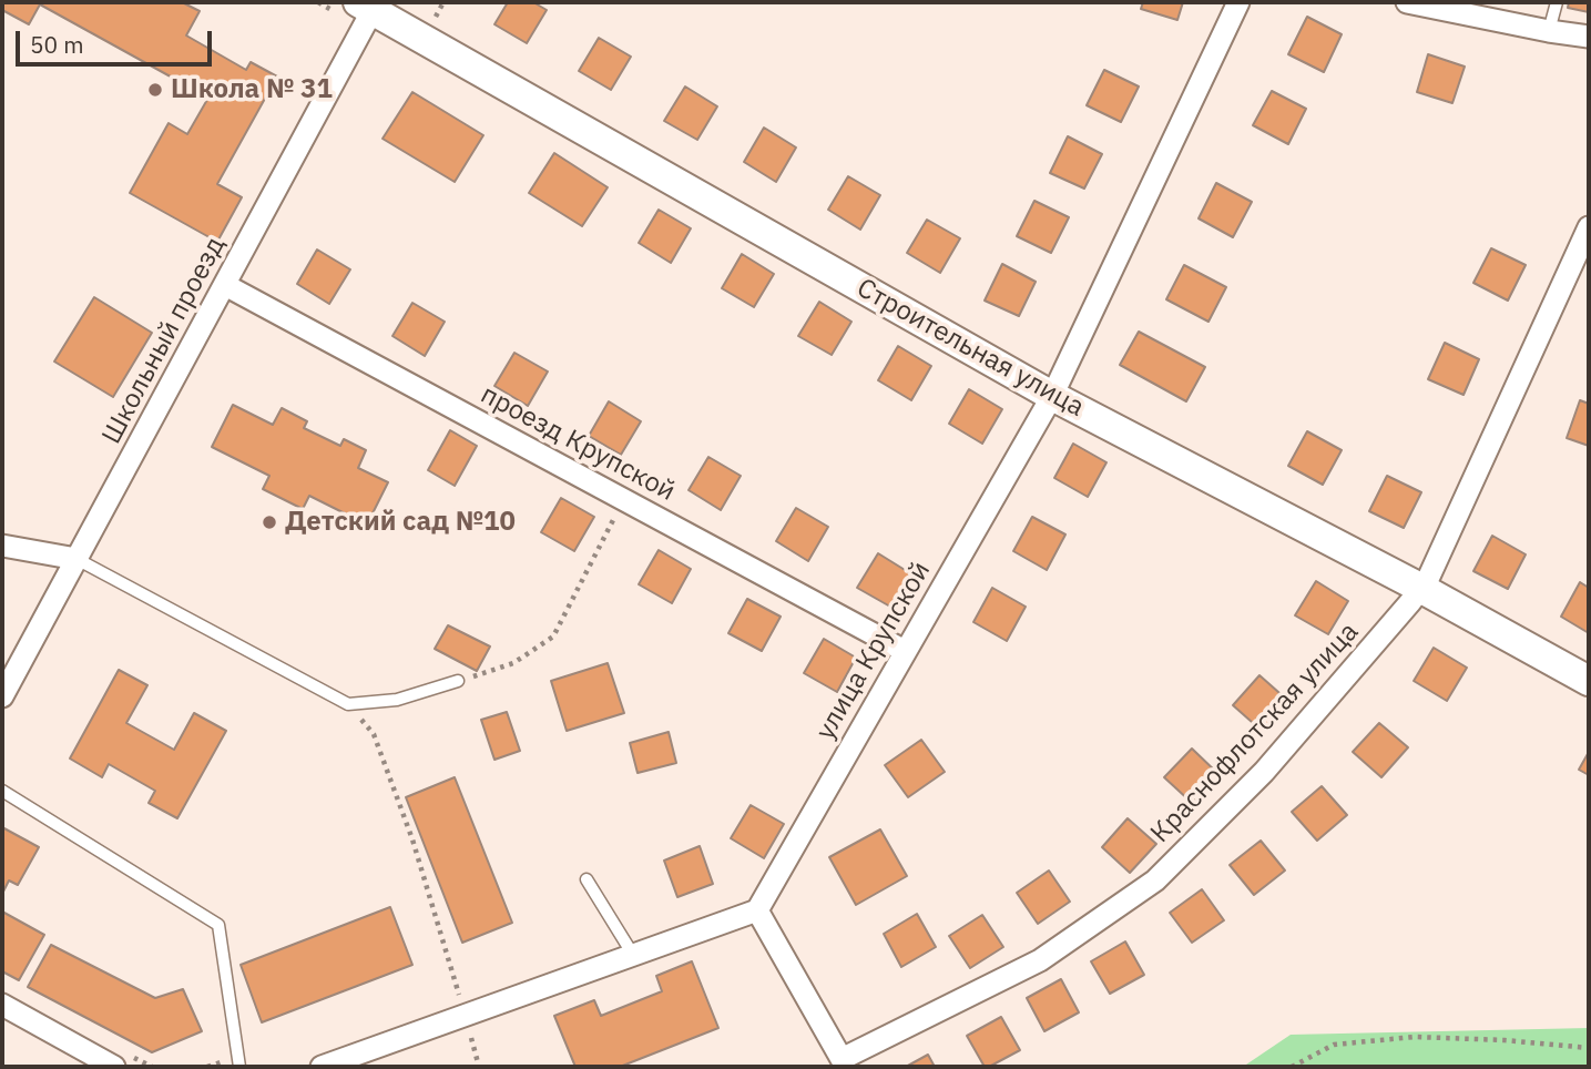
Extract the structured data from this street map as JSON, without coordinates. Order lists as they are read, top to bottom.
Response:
{
  "streets": {
    "street": [
      "Школьный проезд",
      "Строительная улица",
      "проезд Крупской",
      "улица Крупской",
      "Краснофлотская улица"
    ]
  },
  "crossings": [
    ["Школьный проезд", "Строительная улица"],
    ["Школьный проезд", "проезд Крупской"],
    ["Строительная улица", "улица Крупской"],
    ["Строительная улица", "Краснофлотская улица"],
    ["проезд Крупской", "улица Крупской"],
    ["улица Крупской", "Краснофлотская улица"]
  ],
  "places": ["Школа № 31", "Детский сад №10"],
  "scale_bar": "50 m"
}
